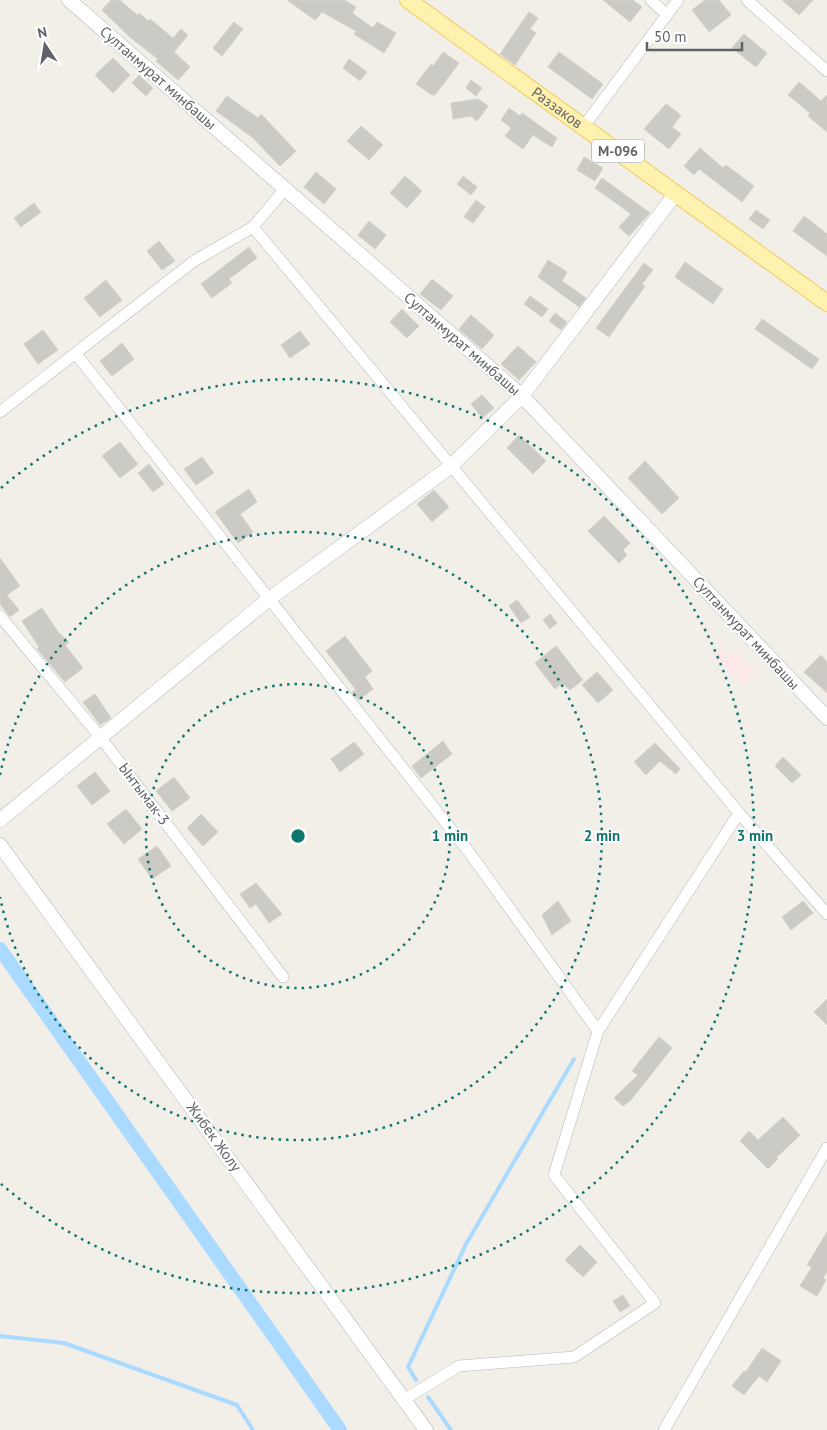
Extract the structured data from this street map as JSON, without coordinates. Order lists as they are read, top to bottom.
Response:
{
  "streets": {
    "main road": ["Раззаков", "М-096"],
    "street": ["Султанмурат минбашы", "Ынтымак-3", "Жибек Жолу"]
  },
  "scale_bar": "50 m",
  "north": "top",
  "rings": ["1 min", "2 min", "3 min"]
}
